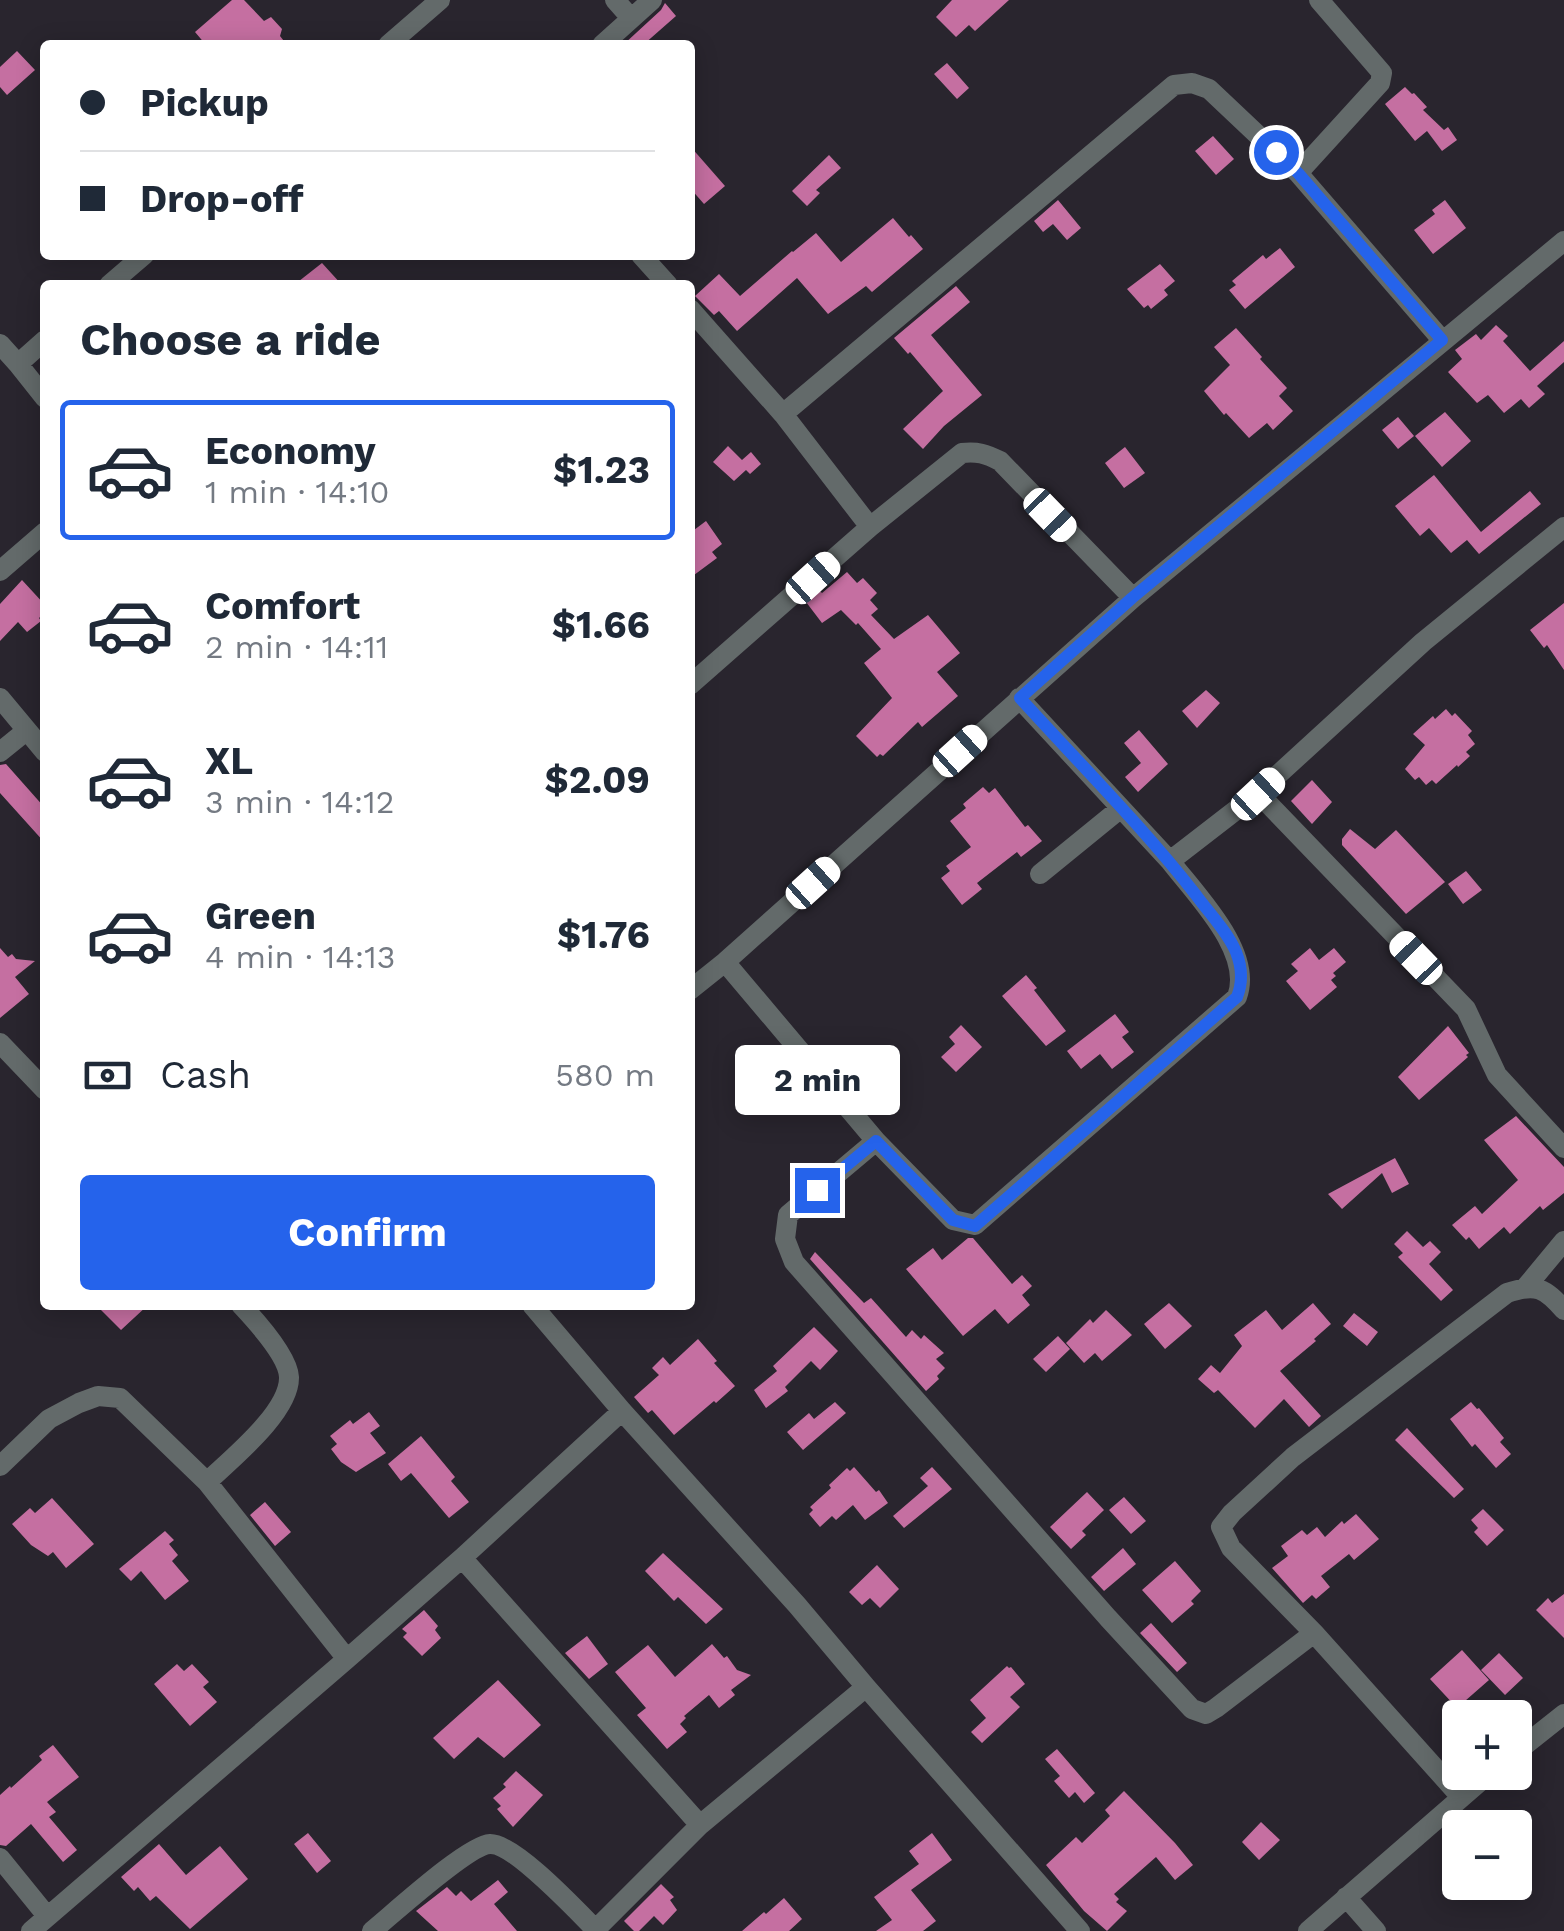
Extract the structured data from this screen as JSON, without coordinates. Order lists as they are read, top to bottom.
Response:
{
  "page": {
    "banner": ["Pickup", "Drop-off"],
    "heading": "Choose a ride",
    "list": [
      {
        "name": "Economy",
        "note": "1 min · 14:10",
        "value": "$1.23"
      },
      {
        "name": "Comfort",
        "note": "2 min · 14:11",
        "value": "$1.66"
      },
      {
        "name": "XL",
        "note": "3 min · 14:12",
        "value": "$2.09"
      },
      {
        "name": "Green",
        "note": "4 min · 14:13",
        "value": "$1.76"
      }
    ],
    "pay": ["Cash", "580 m"],
    "bubble": "2 min",
    "buttons": "Confirm",
    "map_buttons": ["+", "−"]
  }
}
